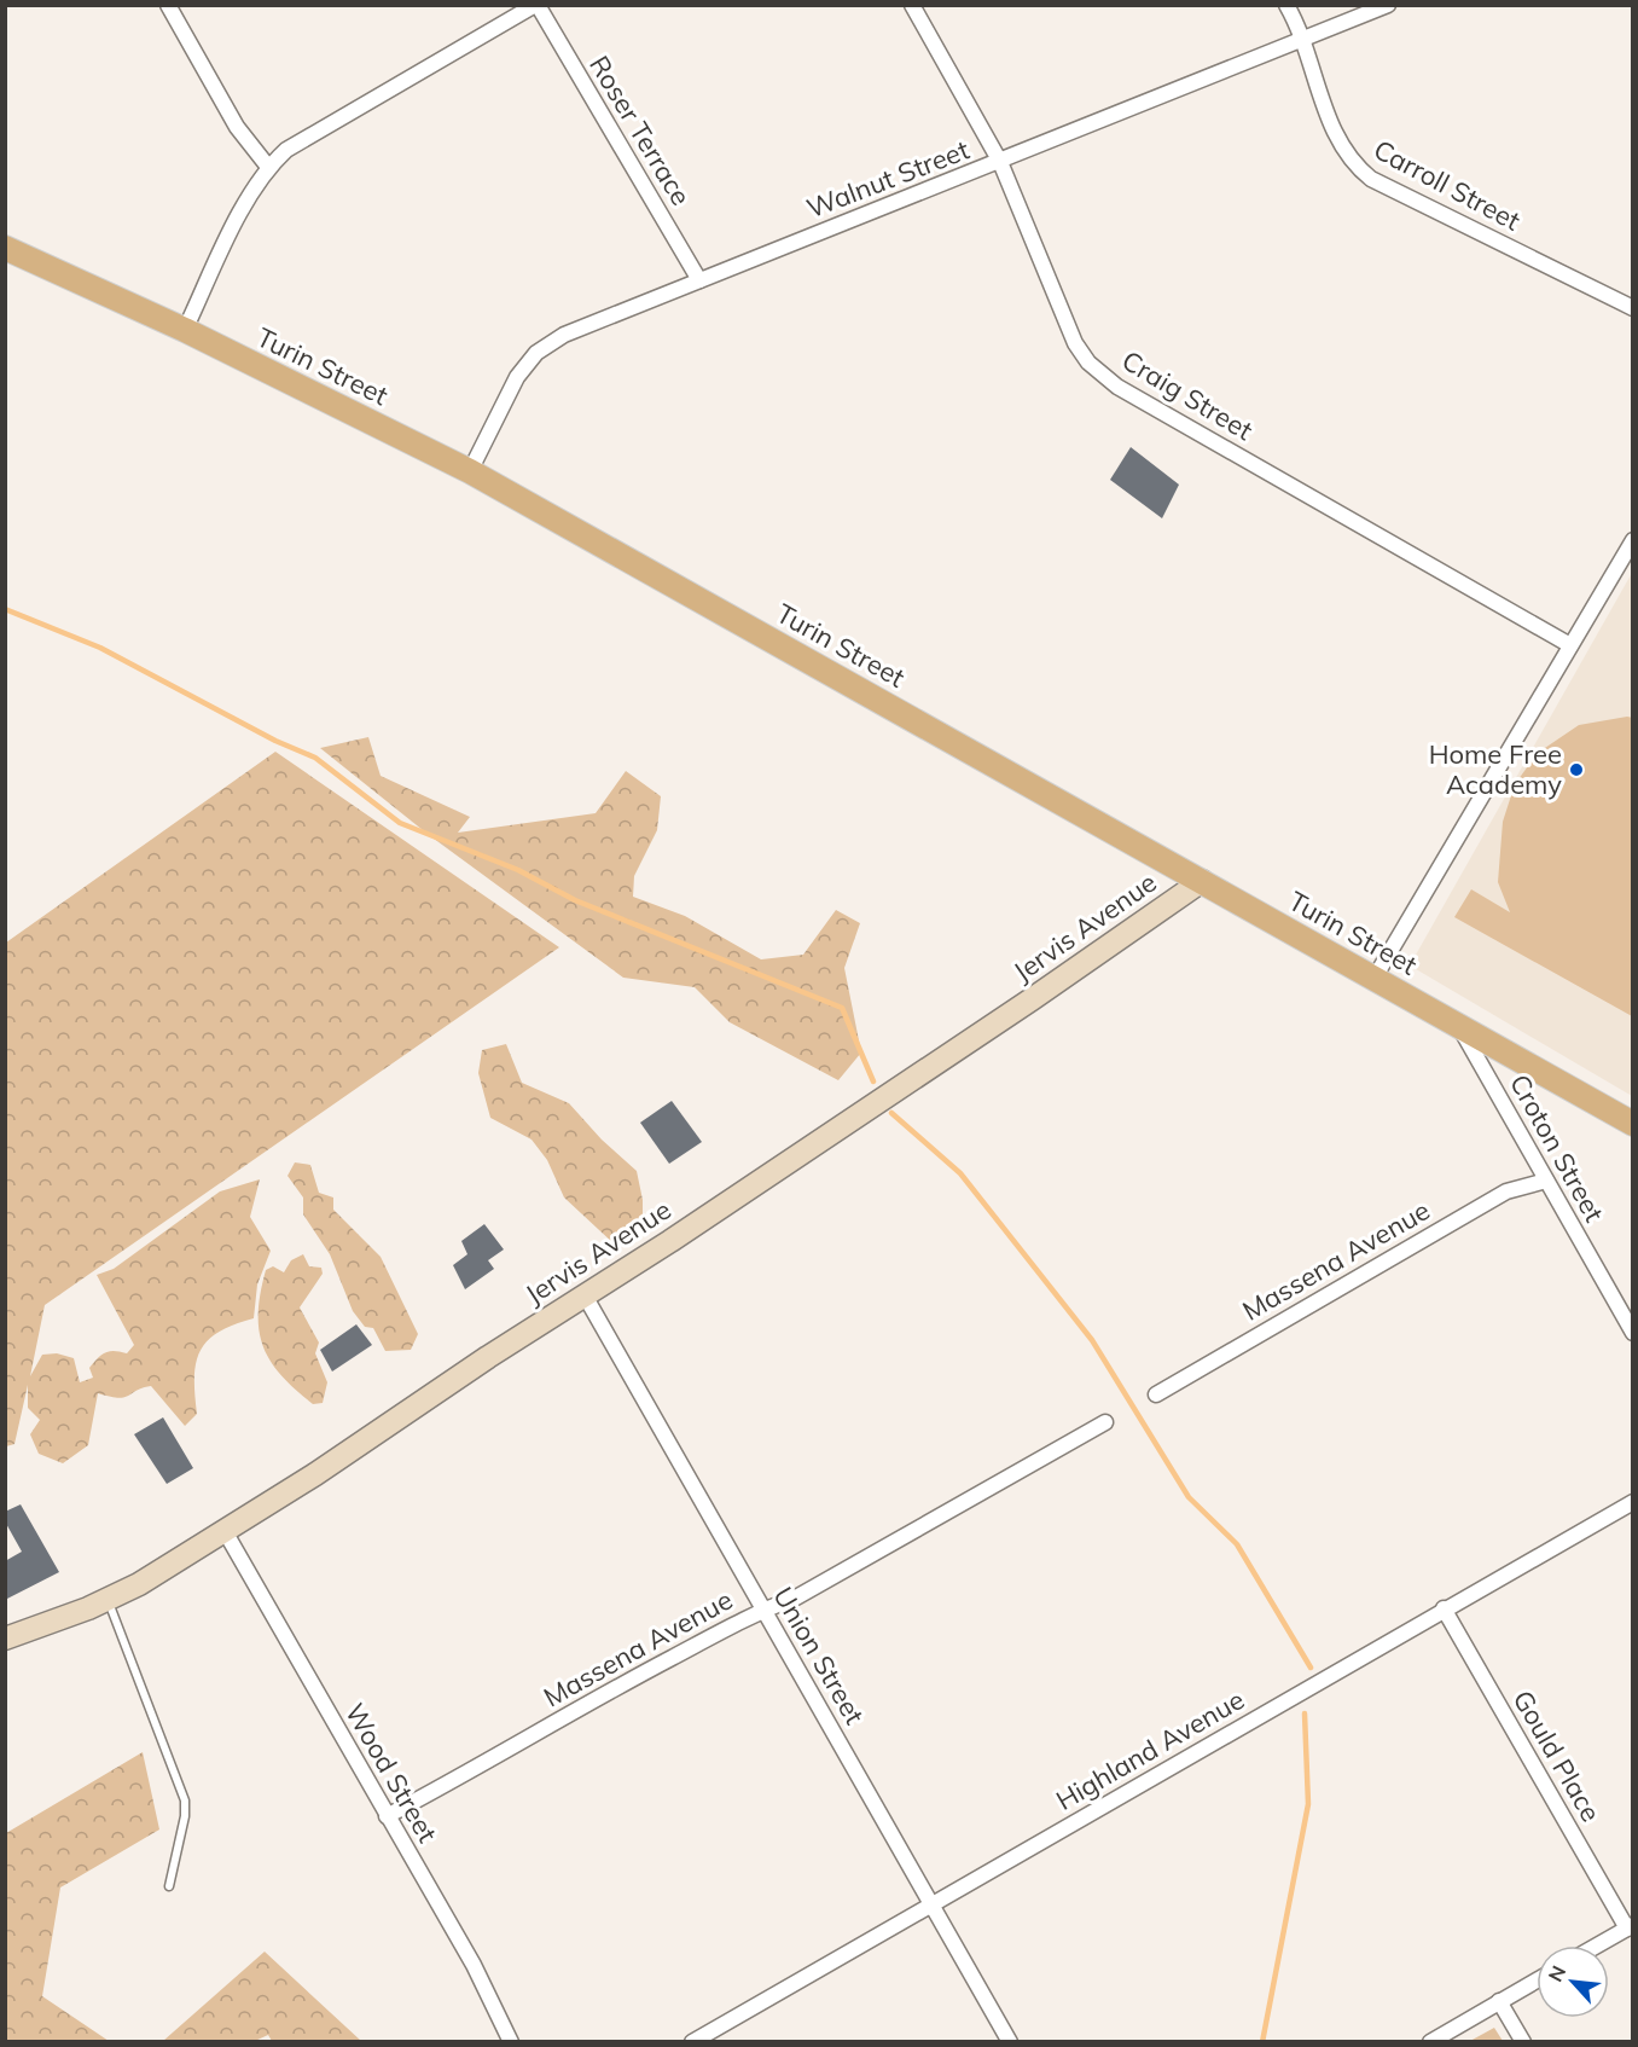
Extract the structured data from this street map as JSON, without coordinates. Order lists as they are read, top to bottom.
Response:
{
  "streets": {
    "main road": ["Turin Street"],
    "street": [
      "Roser Terrace",
      "Walnut Street",
      "Carroll Street",
      "Craig Street",
      "Jervis Avenue",
      "Croton Street",
      "Massena Avenue",
      "Union Street",
      "Highland Avenue",
      "Gould Place",
      "Wood Street"
    ]
  },
  "crossings": [
    ["Roser Terrace", "Walnut Street"],
    ["Walnut Street", "Carroll Street"],
    ["Walnut Street", "Turin Street"],
    ["Walnut Street", "Craig Street"],
    ["Turin Street", "Jervis Avenue"],
    ["Turin Street", "Croton Street"],
    ["Jervis Avenue", "Union Street"],
    ["Jervis Avenue", "Wood Street"],
    ["Croton Street", "Massena Avenue"],
    ["Massena Avenue", "Union Street"],
    ["Massena Avenue", "Wood Street"],
    ["Union Street", "Highland Avenue"],
    ["Highland Avenue", "Gould Place"]
  ],
  "places": ["Home Free Academy"],
  "north": "top left"
}
